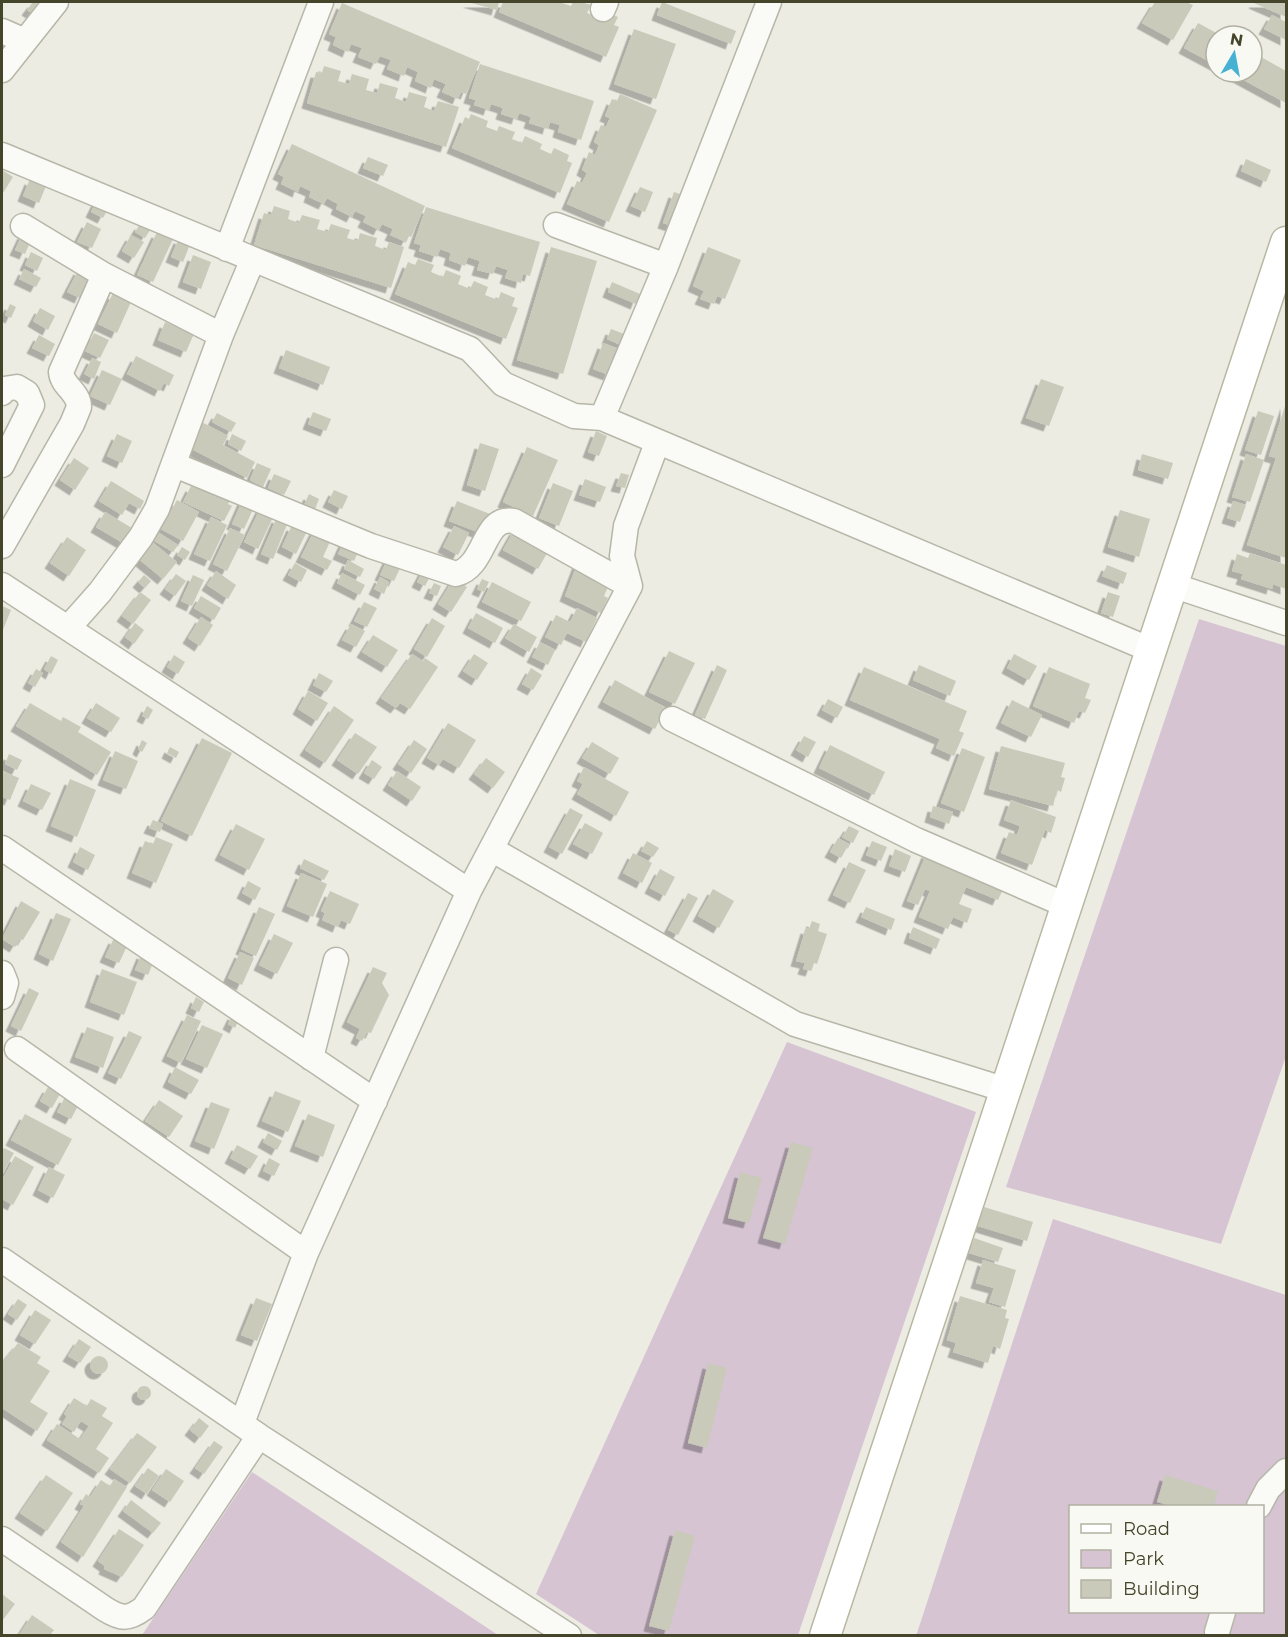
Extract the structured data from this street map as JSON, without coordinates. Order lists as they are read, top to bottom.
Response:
{
  "legend": ["Road", "Park", "Building"],
  "north": "top"
}
